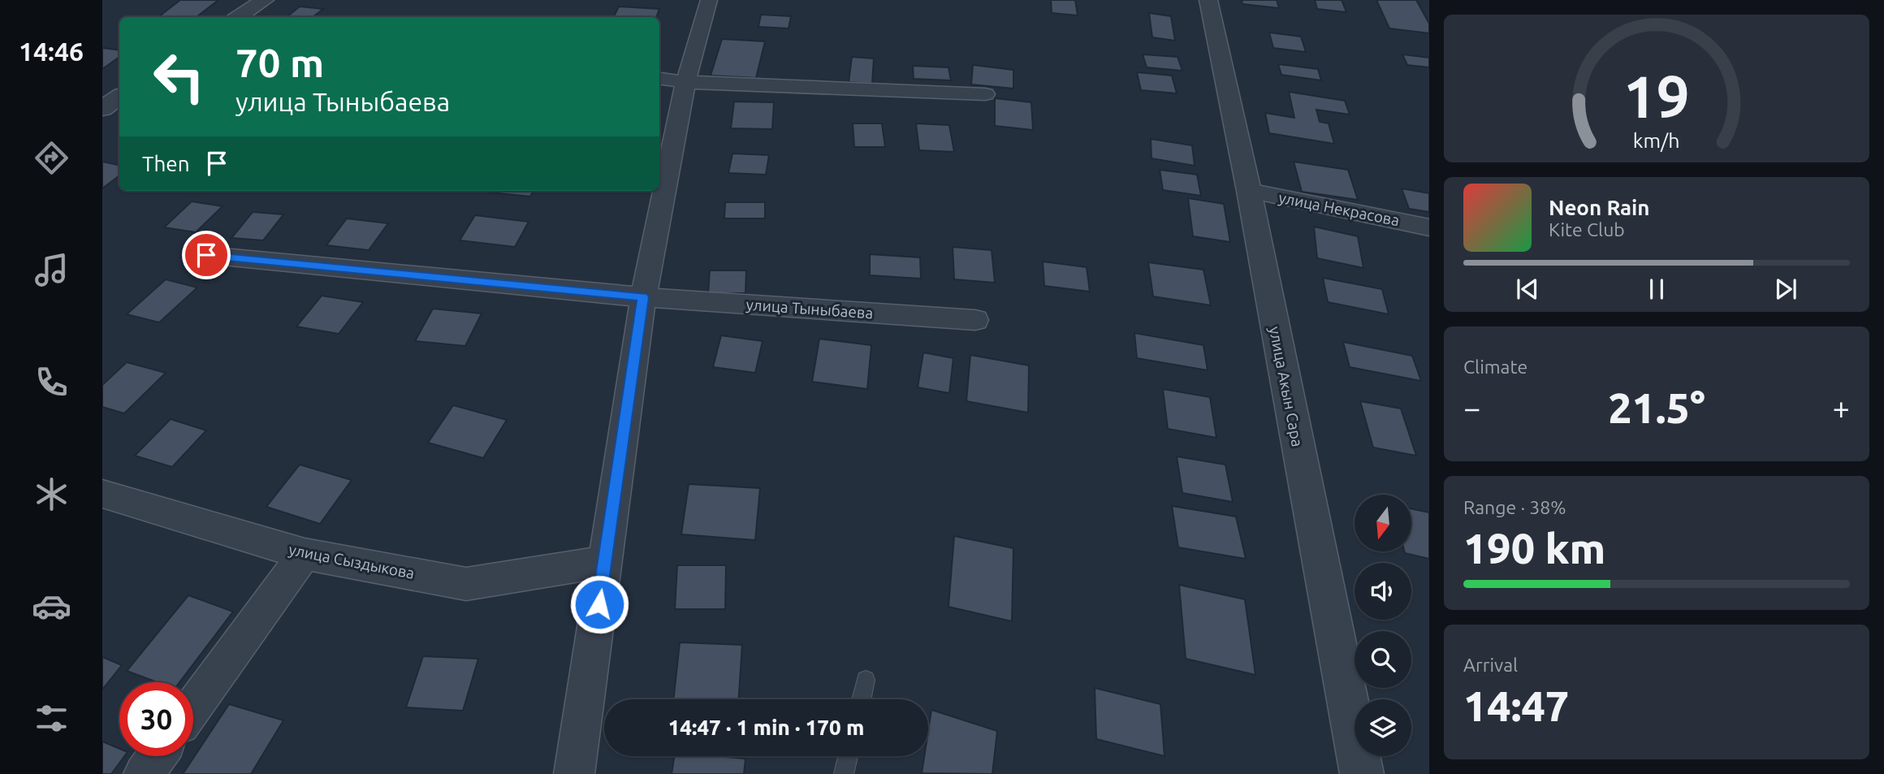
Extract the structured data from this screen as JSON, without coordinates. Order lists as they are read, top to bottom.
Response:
{
  "streets": {
    "street": [
      "улица Некрасова",
      "улица Тыныбаева",
      "улица Акын Сара",
      "улица Сыздыкова"
    ]
  },
  "crossings": [
    ["улица Некрасова", "улица Акын Сара"]
  ],
  "north": "bottom",
  "page": {
    "tabs": "14:46",
    "turn": ["70 m", "улица Тыныбаева"],
    "then": "Then",
    "song": ["Neon Rain", "Kite Club"],
    "tile": [
      "Climate",
      ["Range · 38%", "190 km"],
      ["Arrival", "14:47"]
    ],
    "heat": ["−", "21.5°", "+"],
    "limit": "30",
    "trip": "14:47 · 1 min · 170 m",
    "gauge": ["19", "km/h"]
  }
}
